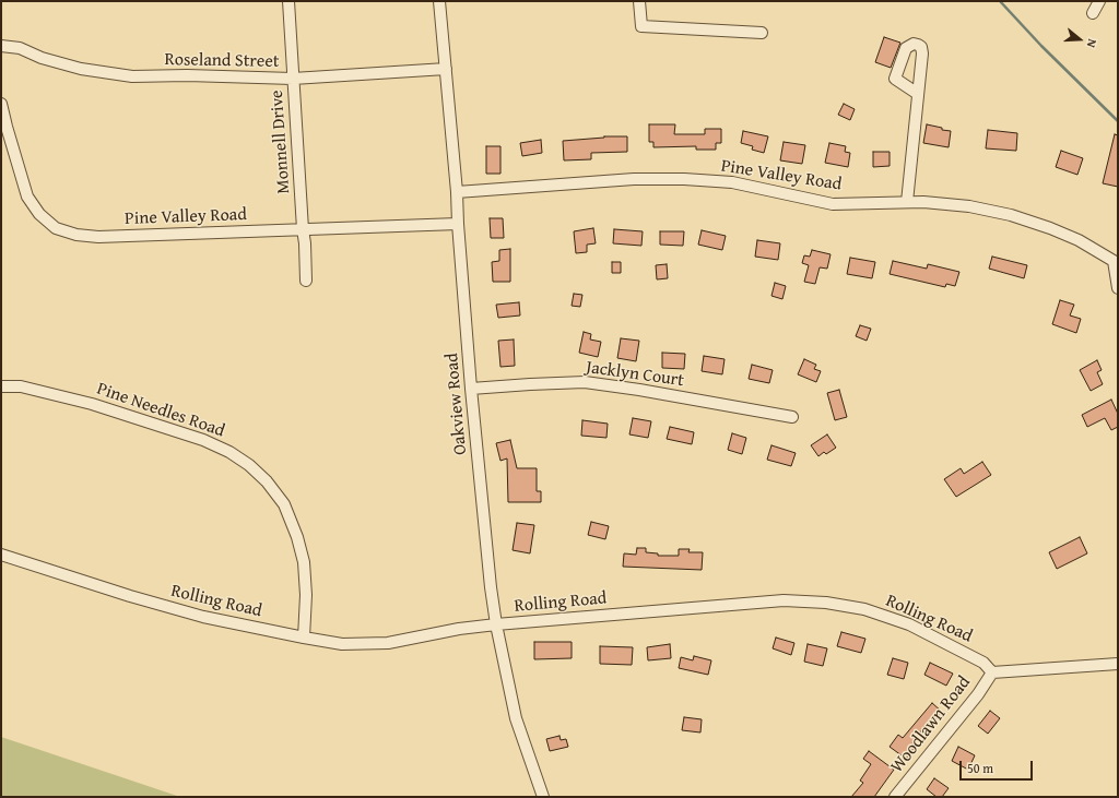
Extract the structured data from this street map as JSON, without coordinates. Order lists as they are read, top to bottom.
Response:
{
  "streets": {
    "street": [
      "Roseland Street",
      "Monnell Drive",
      "Pine Valley Road",
      "Jacklyn Court",
      "Oakview Road",
      "Pine Needles Road",
      "Rolling Road",
      "Woodlawn Road"
    ]
  },
  "crossings": [
    ["Roseland Street", "Monnell Drive"],
    ["Roseland Street", "Oakview Road"],
    ["Monnell Drive", "Pine Valley Road"],
    ["Pine Valley Road", "Oakview Road"],
    ["Jacklyn Court", "Oakview Road"],
    ["Oakview Road", "Rolling Road"],
    ["Pine Needles Road", "Rolling Road"],
    ["Rolling Road", "Woodlawn Road"]
  ],
  "scale_bar": "50 m",
  "north": "right"
}
